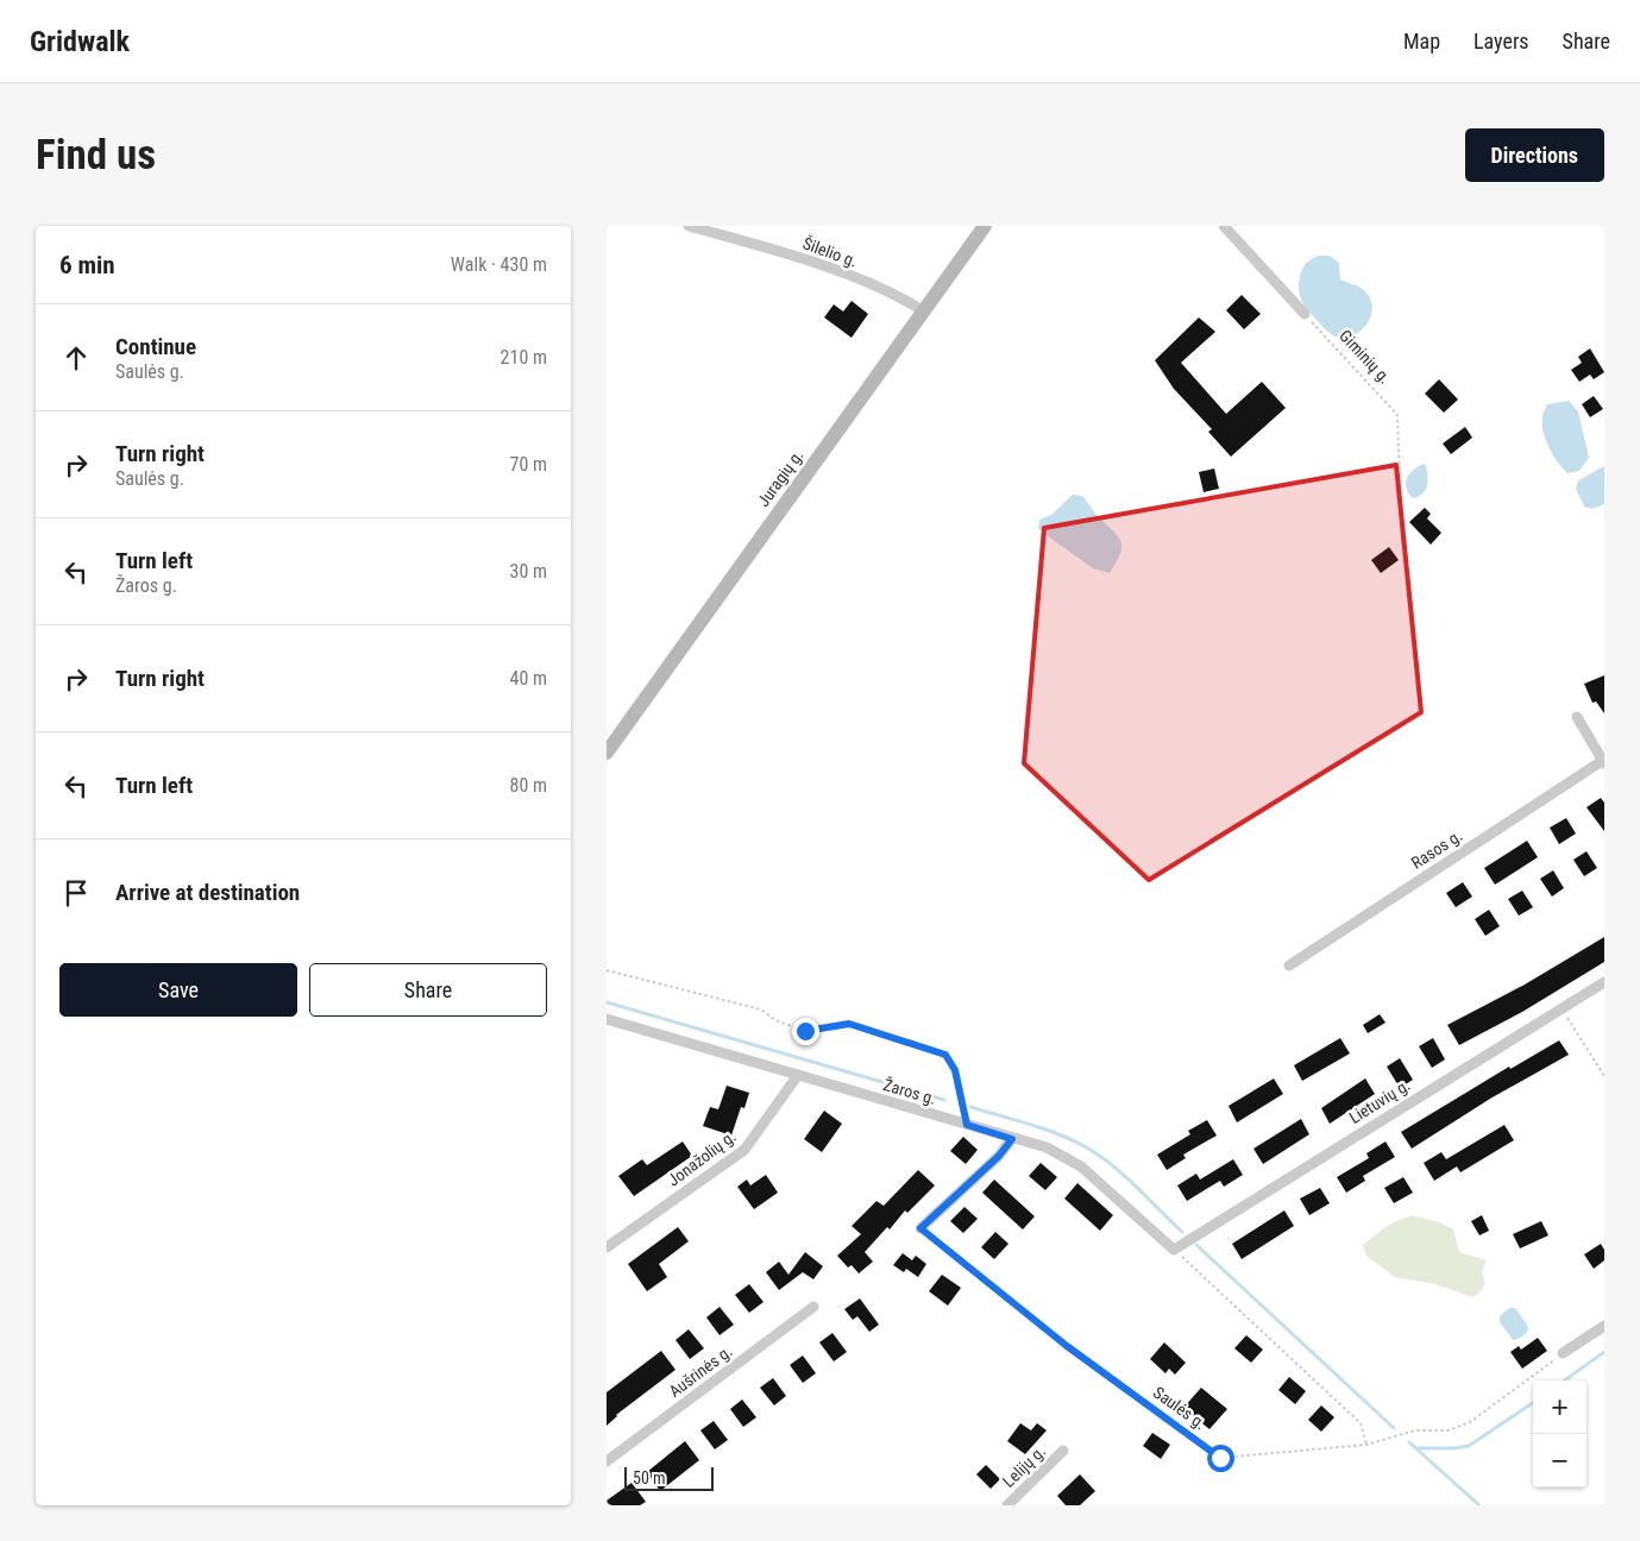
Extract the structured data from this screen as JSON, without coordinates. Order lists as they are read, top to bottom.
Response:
{
  "streets": {
    "main road": ["Juragių g."],
    "street": [
      "Šilelio g.",
      "Rasos g.",
      "Žaros g.",
      "Lietuvių g.",
      "Jonažolių g.",
      "Aušrinės g.",
      "Lelijų g."
    ],
    "path": ["Giminių g.", "Saulės g."]
  },
  "crossings": [
    ["Šilelio g.", "Juragių g."],
    ["Žaros g.", "Lietuvių g."],
    ["Žaros g.", "Jonažolių g."]
  ],
  "scale_bar": "50 m",
  "page": {
    "header": "Gridwalk",
    "nav": ["Map", "Layers", "Share"],
    "buttons": [
      "Directions",
      ["Save", "Share"]
    ],
    "title": "Find us",
    "heading": ["6 min", "Walk · 430 m"],
    "list": [
      ["Continue", "Saulės g.", "210 m"],
      ["Turn right", "Saulės g.", "70 m"],
      ["Turn left", "Žaros g.", "30 m"],
      ["Turn right", "40 m"],
      ["Turn left", "80 m"],
      "Arrive at destination"
    ],
    "map_buttons": ["+", "−"],
    "scale": "50 m"
  }
}
